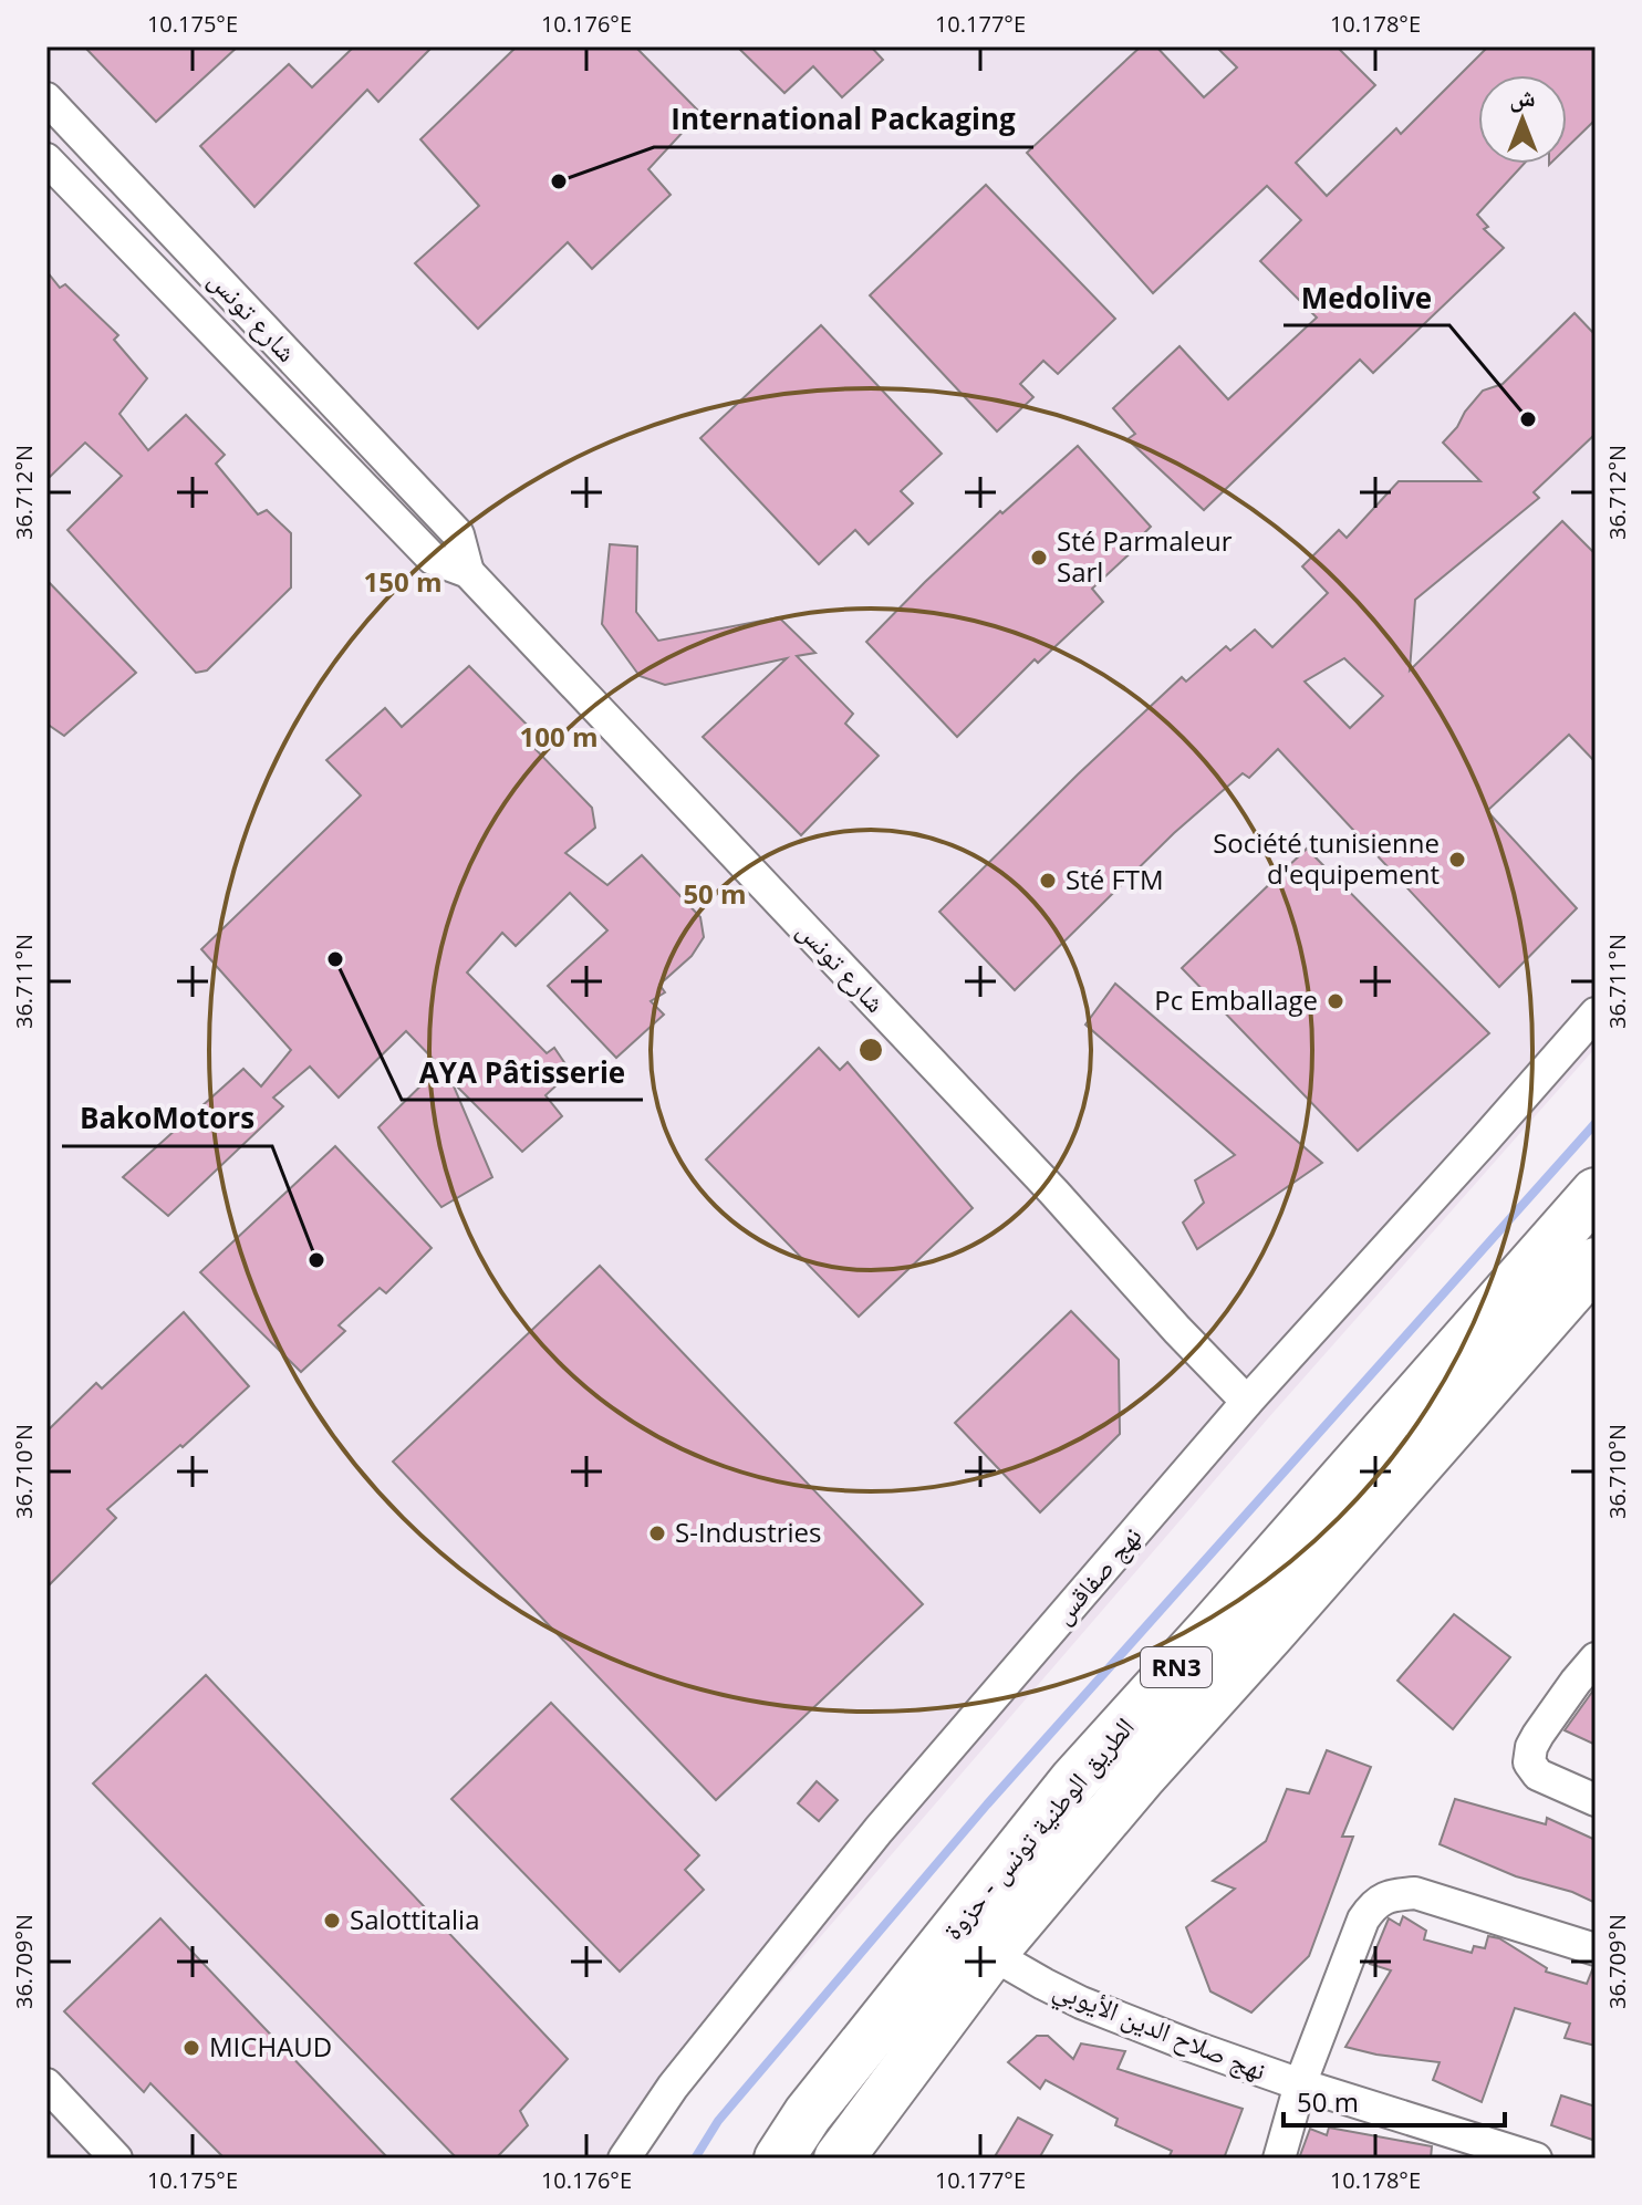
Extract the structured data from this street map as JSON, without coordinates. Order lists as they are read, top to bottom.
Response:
{
  "streets": {
    "main road": ["RN3", "الطريق الوطنية تونس - حزوة"],
    "street": ["شارع تونس", "نهج صفاقس", "نهج صلاح الدين الأيوبي"]
  },
  "crossings": [
    ["شارع تونس", "نهج صفاقس"],
    ["الطريق الوطنية تونس - حزوة", "نهج صلاح الدين الأيوبي"]
  ],
  "places": [
    "International Packaging",
    "Medolive",
    "Sté Parmaleur Sarl",
    "Société tunisienne d'equipement",
    "Sté FTM",
    "AYA Pâtisserie",
    "Pc Emballage",
    "BakoMotors",
    "S-Industries",
    "Salottitalia",
    "MICHAUD"
  ],
  "scale_bar": "50 m",
  "north": "top",
  "coordinates": [
    "10.175°E",
    "10.176°E",
    "10.177°E",
    "10.178°E",
    "36.712°N",
    "36.711°N",
    "36.710°N",
    "36.709°N"
  ],
  "rings": ["150 m", "100 m", "50 m"]
}
